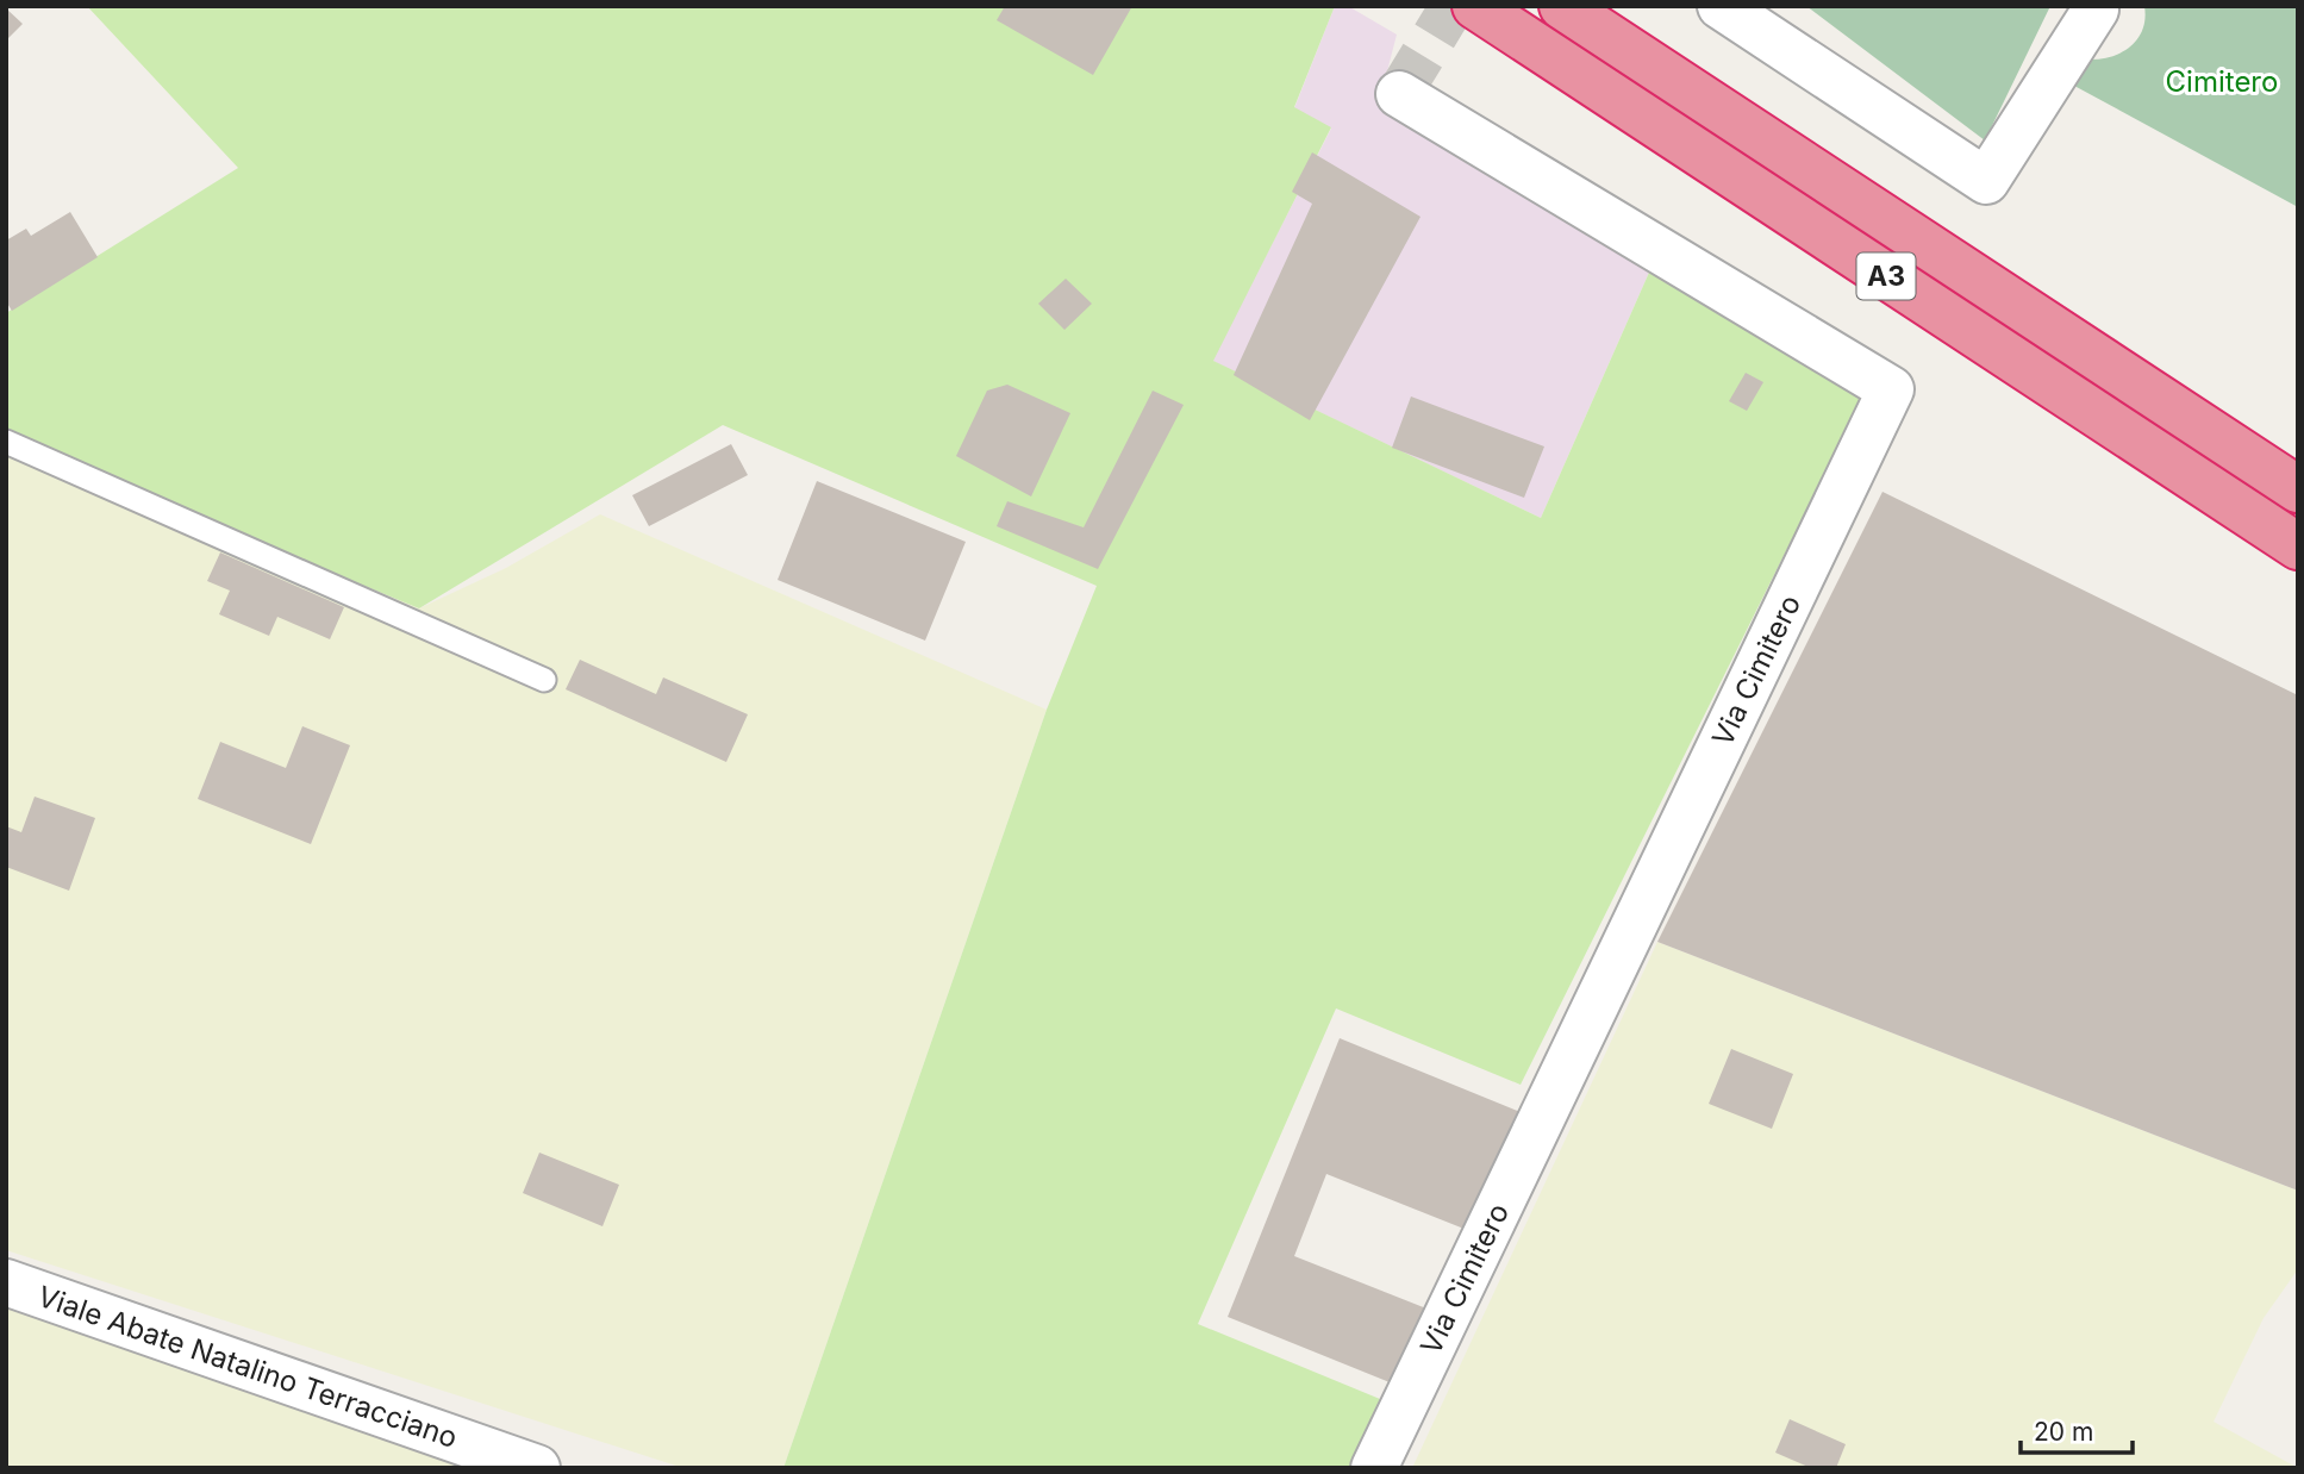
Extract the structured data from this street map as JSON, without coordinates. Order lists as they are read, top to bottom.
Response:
{
  "streets": {
    "highway": ["A3"],
    "street": ["Via Cimitero", "Viale Abate Natalino Terracciano"]
  },
  "parks": ["Cimitero"],
  "scale_bar": "20 m"
}
